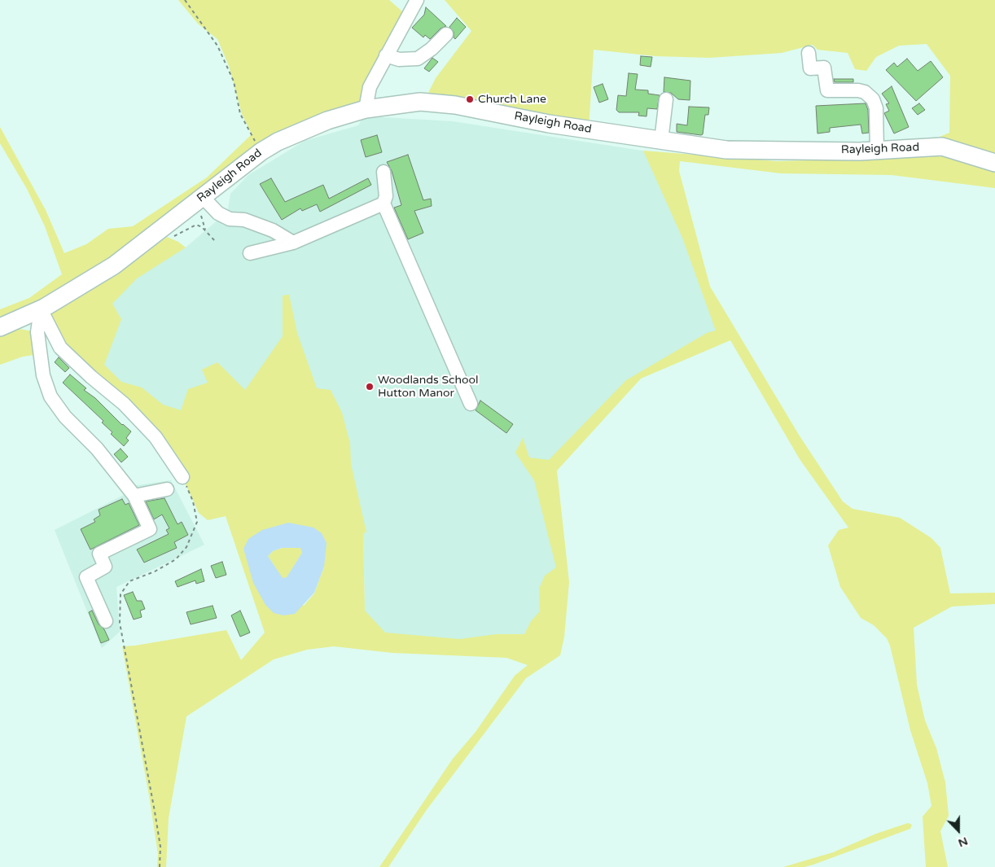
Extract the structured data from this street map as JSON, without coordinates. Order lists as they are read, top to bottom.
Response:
{
  "streets": {
    "main road": ["Rayleigh Road"]
  },
  "places": ["Church Lane", "Woodlands School Hutton Manor"],
  "north": "bottom"
}
